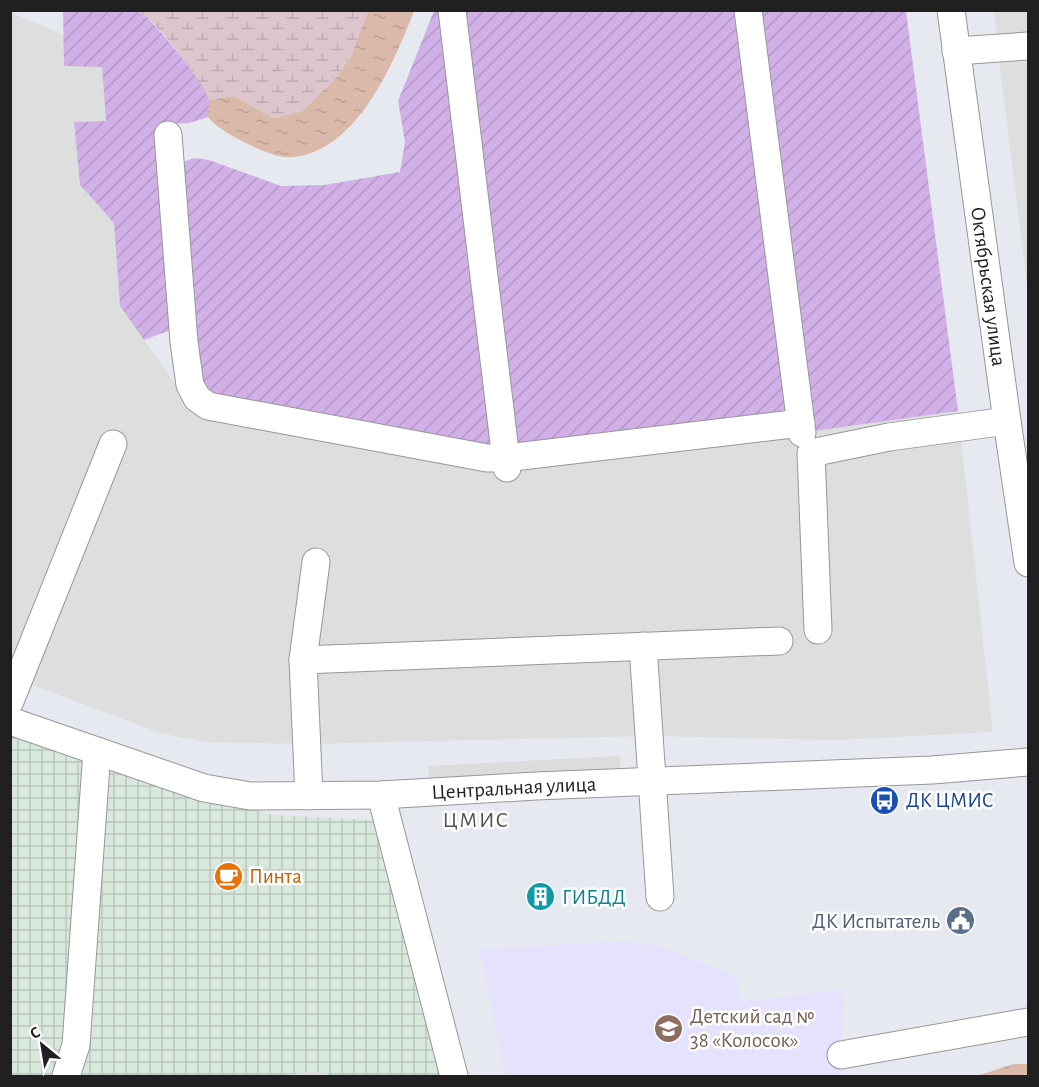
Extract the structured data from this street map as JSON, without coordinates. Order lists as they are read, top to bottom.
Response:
{
  "streets": {
    "street": ["Октябрьская улица", "Центральная улица"]
  },
  "districts": ["ЦМИС"],
  "places": {
    "bus stop": ["ДК ЦМИС"],
    "cafe": ["Пинта"],
    "building": ["ГИБДД"],
    "public building": ["ДК Испытатель"],
    "school or university": ["Детский сад № 38 «Колосок»"]
  },
  "north": "top left"
}
